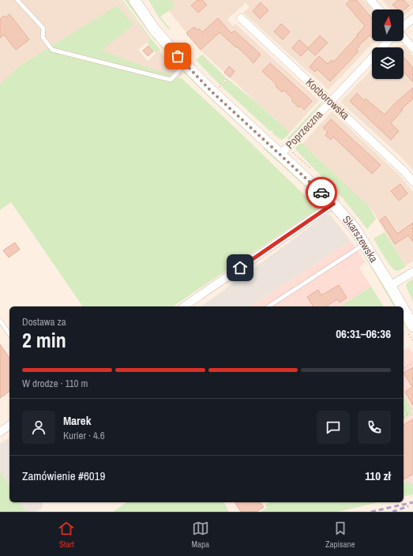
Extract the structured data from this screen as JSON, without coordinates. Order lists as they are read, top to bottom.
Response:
{
  "streets": {
    "main road": ["Skarszewska"],
    "street": ["Kocborowska", "Poprzeczna"]
  },
  "crossings": [
    ["Kocborowska", "Poprzeczna"],
    ["Poprzeczna", "Skarszewska"]
  ],
  "north": "top",
  "page": {
    "heading": ["2 min", "Dostawa za", "06:31–06:36"],
    "panel": [
      "Marek",
      "Kurier · 4.6",
      "Zamówienie #6019",
      "110 zł"
    ],
    "bar": "W drodze · 110 m",
    "tabs": ["Start", "Mapa", "Zapisane"]
  }
}
